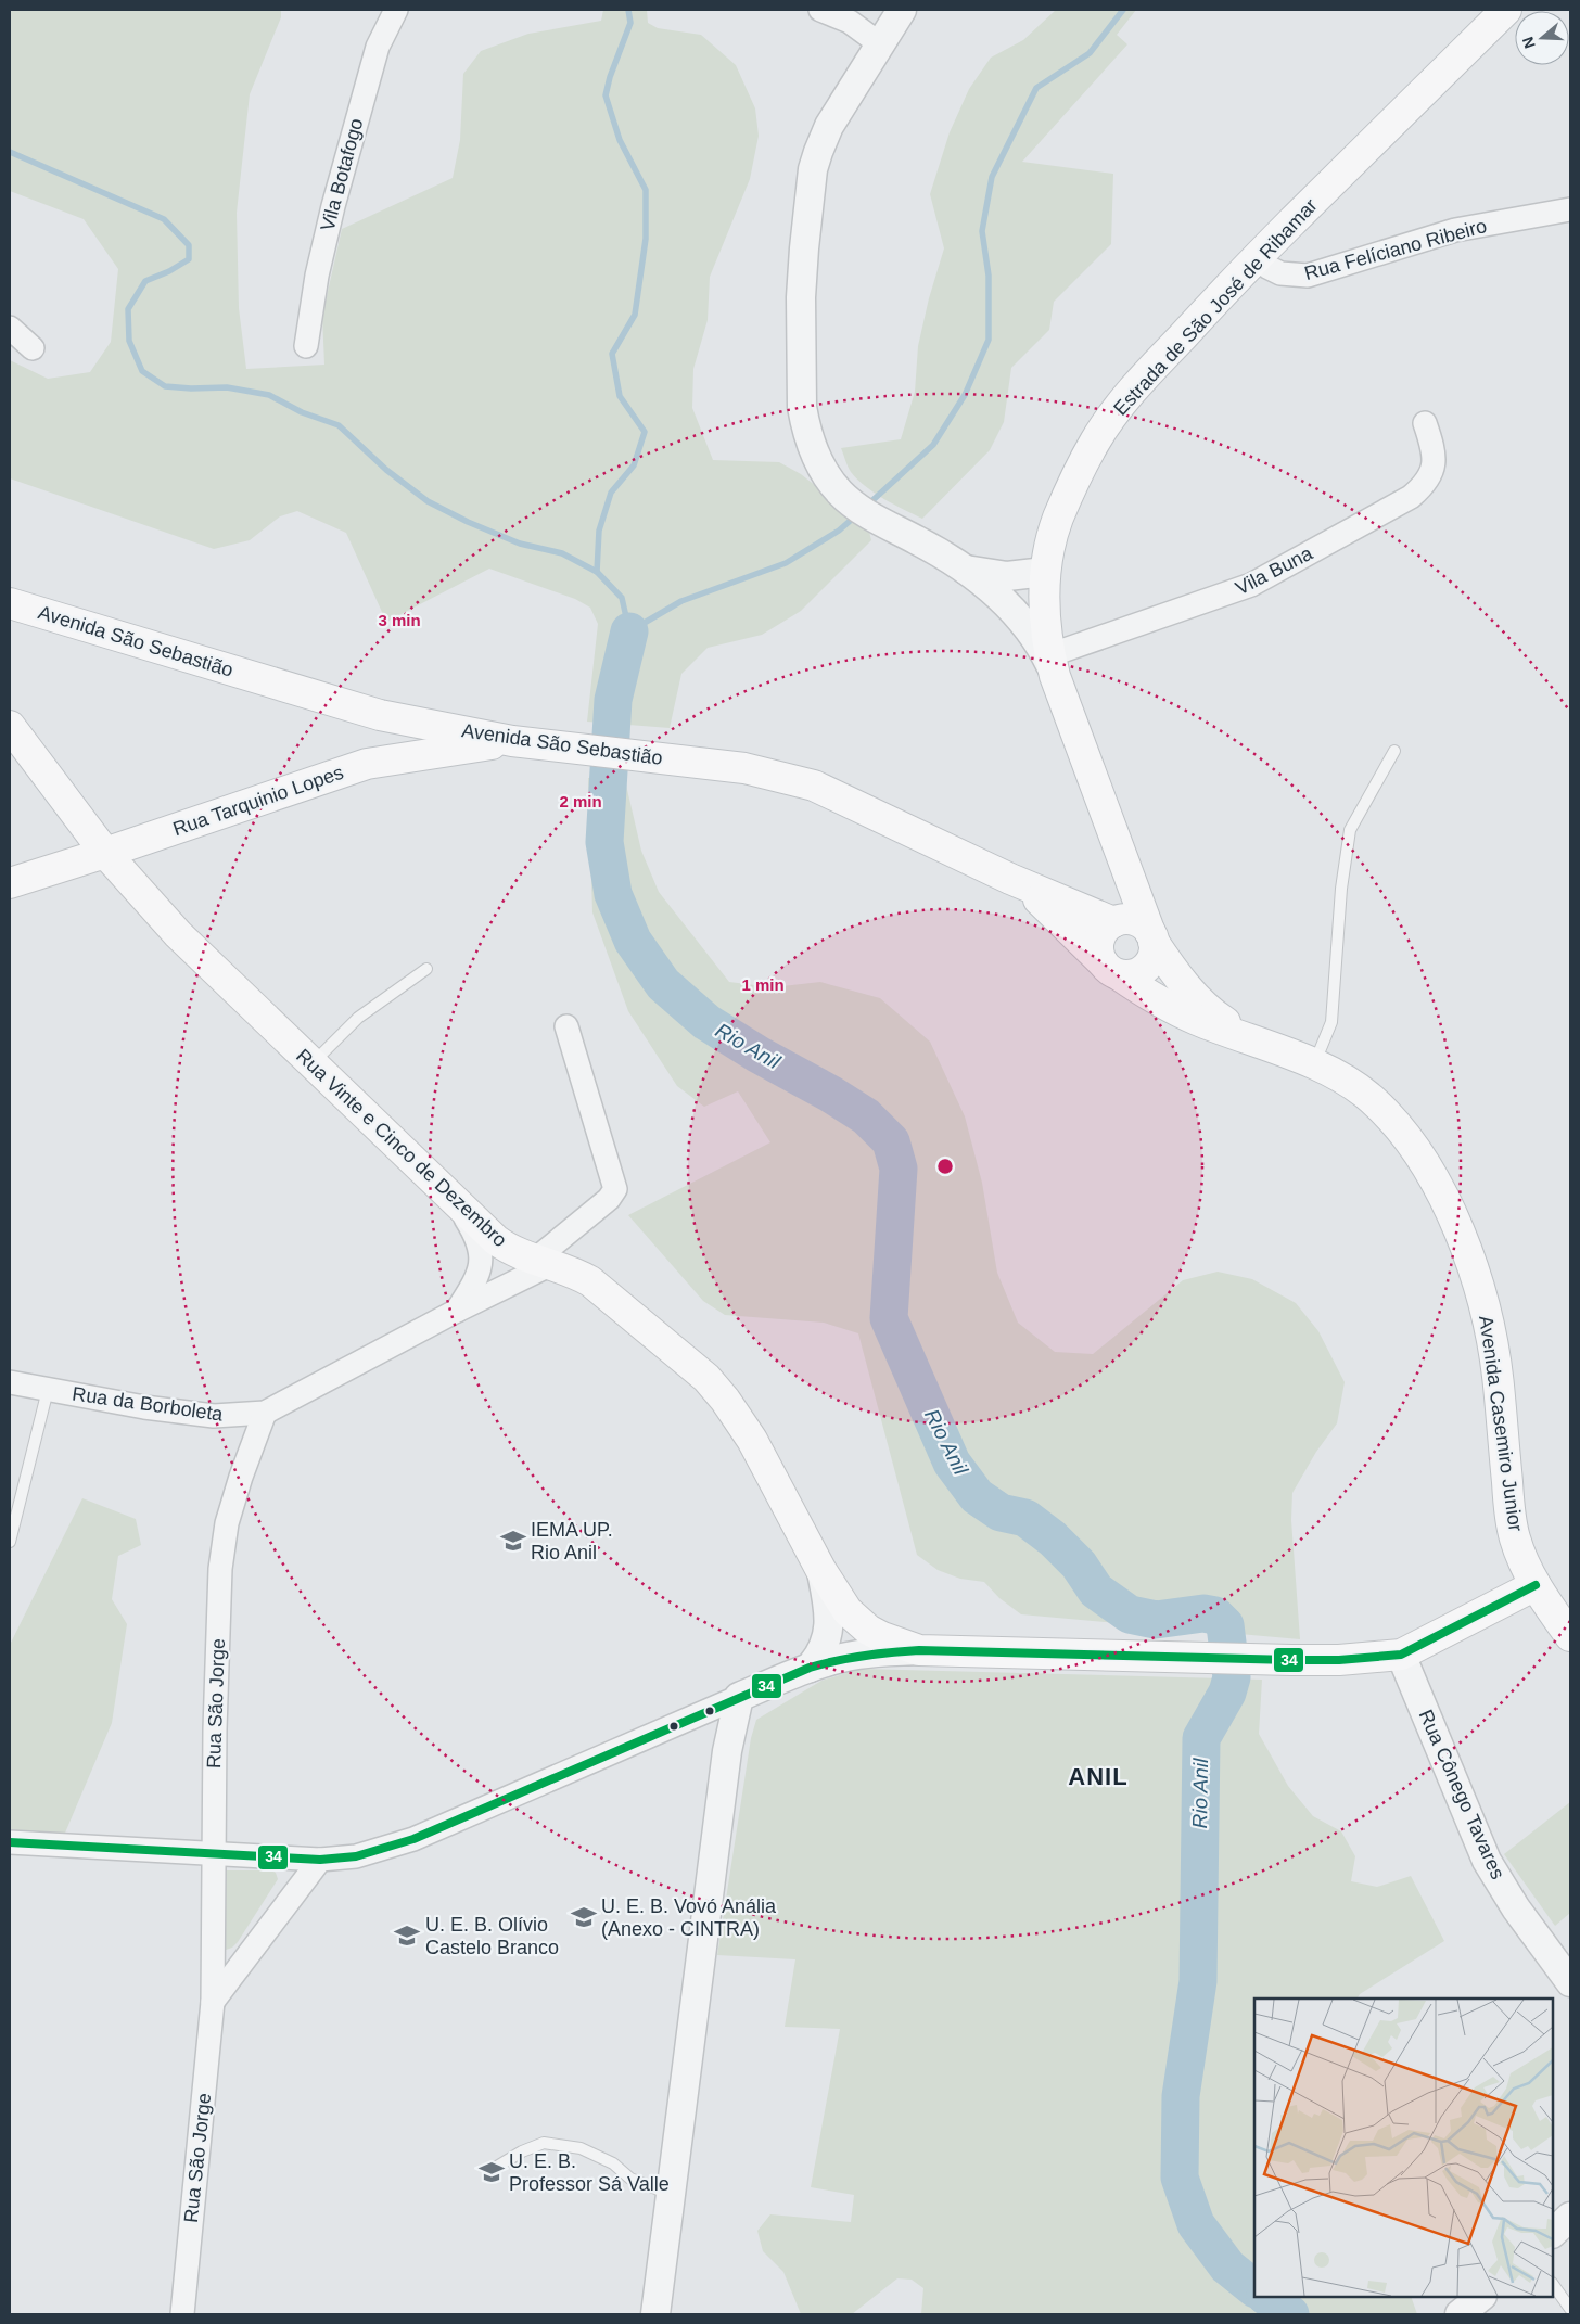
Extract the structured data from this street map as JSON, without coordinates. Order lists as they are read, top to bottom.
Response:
{
  "streets": {
    "main road": [
      "Estrada de São José de Ribamar",
      "Avenida São Sebastião",
      "Rua Tarquinio Lopes",
      "Rua Vinte e Cinco de Dezembro",
      "Avenida Casemiro Junior"
    ],
    "street": [
      "Vila Botafogo",
      "Rua Felíciano Ribeiro",
      "Vila Buna",
      "Rua da Borboleta",
      "Rua São Jorge",
      "Rua Cônego Tavares"
    ]
  },
  "crossings": [
    ["Rua Felíciano Ribeiro", "Estrada de São José de Ribamar"],
    ["Estrada de São José de Ribamar", "Vila Buna"],
    ["Estrada de São José de Ribamar", "Avenida São Sebastião"],
    ["Estrada de São José de Ribamar", "Avenida Casemiro Junior"],
    ["Avenida São Sebastião", "Rua Tarquinio Lopes"],
    ["Avenida São Sebastião", "Avenida Casemiro Junior"],
    ["Rua Tarquinio Lopes", "Rua Vinte e Cinco de Dezembro"],
    ["Rua Vinte e Cinco de Dezembro", "Rua da Borboleta"],
    ["Rua Vinte e Cinco de Dezembro", "Rua Cônego Tavares"],
    ["Rua da Borboleta", "Rua São Jorge"]
  ],
  "districts": ["ANIL"],
  "water": ["Rio Anil"],
  "places": {
    "school or university": [
      "IEMA UP. Rio Anil",
      "U. E. B. Vovó Anália (Anexo - CINTRA)",
      "U. E. B. Olívio Castelo Branco",
      "U. E. B. Professor Sá Valle"
    ]
  },
  "lines": ["transit line 34"],
  "north": "left",
  "rings": ["3 min", "2 min", "1 min"]
}
